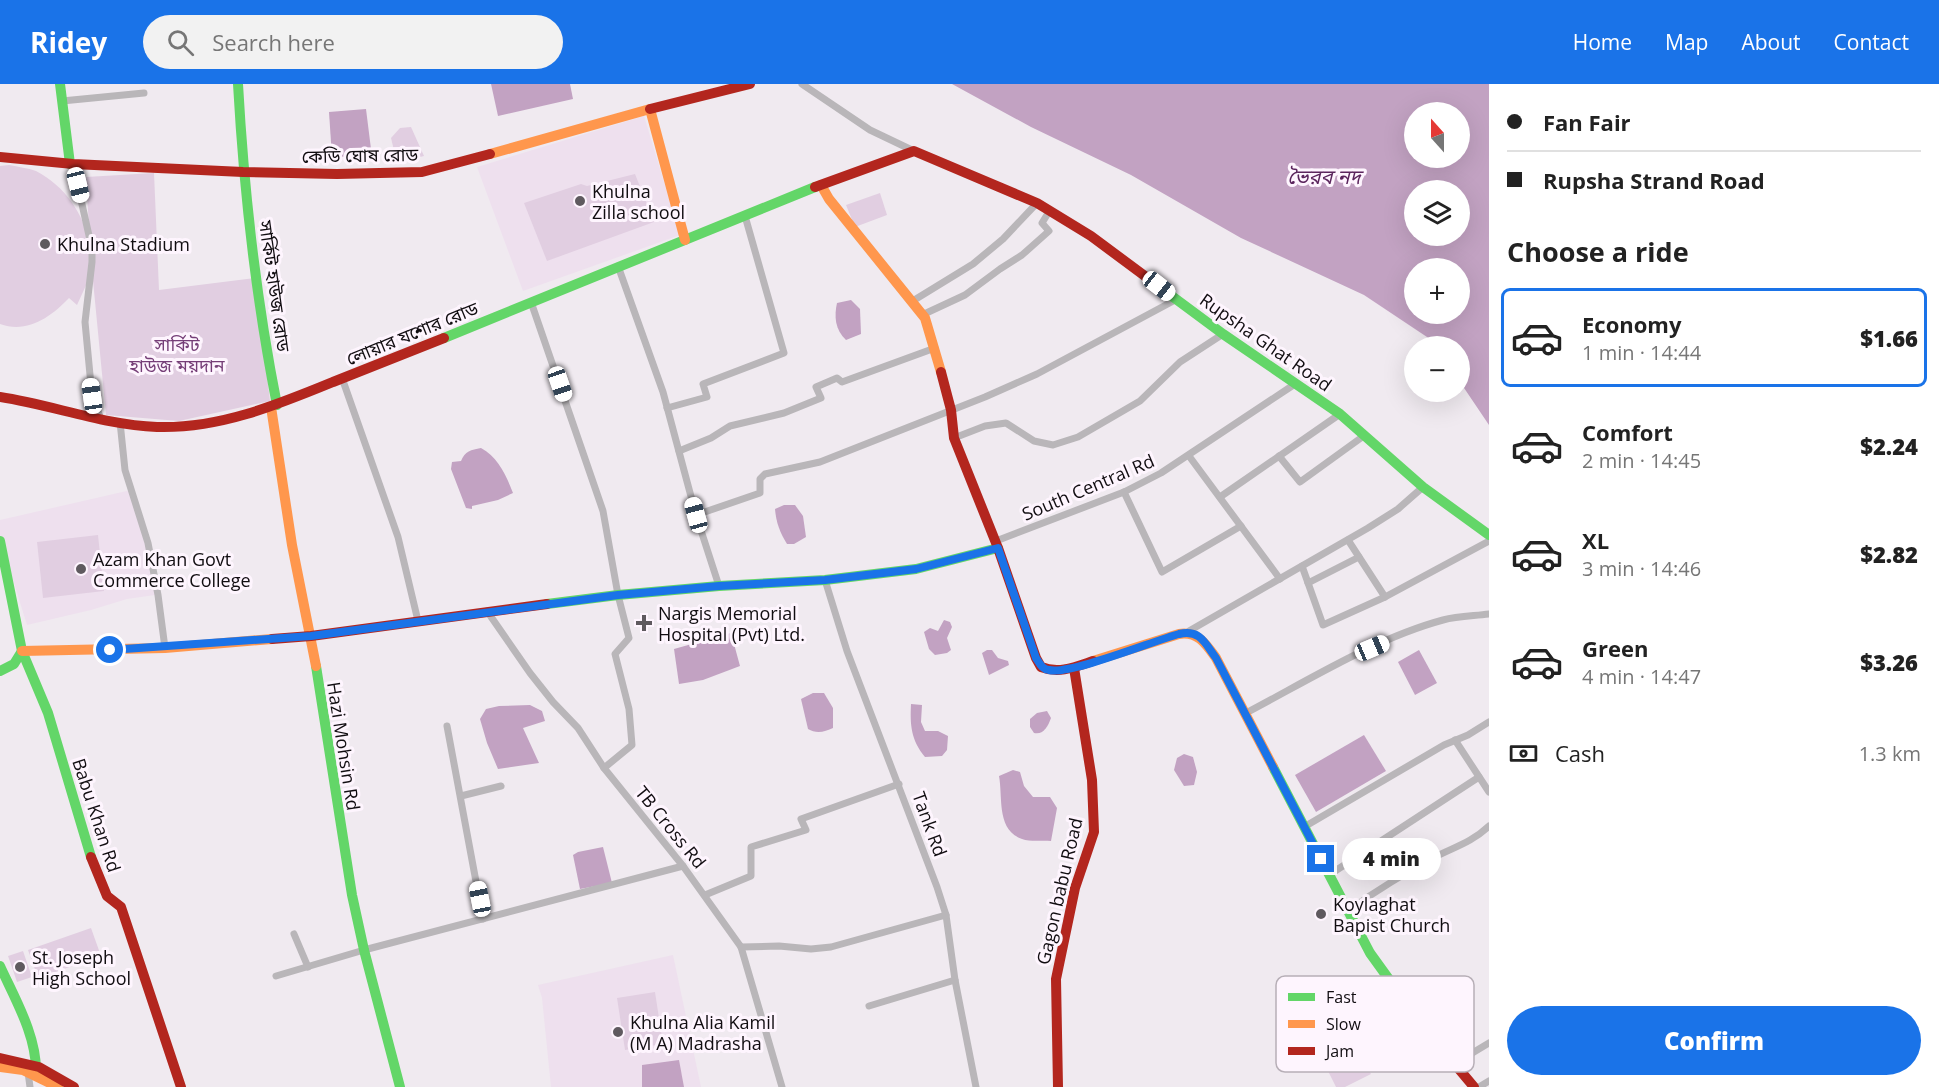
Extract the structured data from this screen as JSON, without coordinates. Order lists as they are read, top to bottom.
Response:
{
  "streets": {
    "main road": [
      "কেডি ঘোষ রোড",
      "সার্কিট হাউজ রোড",
      "লোয়ার যশোর রোড",
      "Rupsha Ghat Road",
      "Hazi Mohsin Rd",
      "Babu Khan Rd",
      "Gagon babu Road"
    ],
    "street": ["South Central Rd", "Tank Rd", "TB Cross Rd"]
  },
  "crossings": [
    ["কেডি ঘোষ রোড", "সার্কিট হাউজ রোড"],
    ["সার্কিট হাউজ রোড", "লোয়ার যশোর রোড"],
    ["সার্কিট হাউজ রোড", "Hazi Mohsin Rd"],
    ["লোয়ার যশোর রোড", "Rupsha Ghat Road"],
    ["লোয়ার যশোর রোড", "Hazi Mohsin Rd"],
    ["Rupsha Ghat Road", "South Central Rd"]
  ],
  "water": ["ভৈরব নদ"],
  "parks": ["সার্কিট হাউজ ময়দান"],
  "places": {
    "other": [
      "Khulna Zilla school",
      "Khulna Stadium",
      "Azam Khan Govt Commerce College",
      "Koylaghat Bapist Church",
      "St. Joseph High School",
      "Khulna Alia Kamil (M A) Madrasha"
    ],
    "health": ["Nargis Memorial Hospital (Pvt) Ltd."]
  },
  "legend": ["Fast", "Slow", "Jam"],
  "north": "top",
  "page": {
    "header": "Ridey",
    "search": "Search here",
    "nav": [
      "Home",
      "Map",
      "About",
      "Contact"
    ],
    "banner": ["Fan Fair", "Rupsha Strand Road"],
    "map_buttons": ["+", "−"],
    "heading": "Choose a ride",
    "list": [
      {
        "name": "Economy",
        "note": "1 min · 14:44",
        "value": "$1.66"
      },
      {
        "name": "Comfort",
        "note": "2 min · 14:45",
        "value": "$2.24"
      },
      {
        "name": "XL",
        "note": "3 min · 14:46",
        "value": "$2.82"
      },
      {
        "name": "Green",
        "note": "4 min · 14:47",
        "value": "$3.26"
      }
    ],
    "pay": ["Cash", "1.3 km"],
    "bubble": "4 min",
    "buttons": "Confirm"
  }
}
